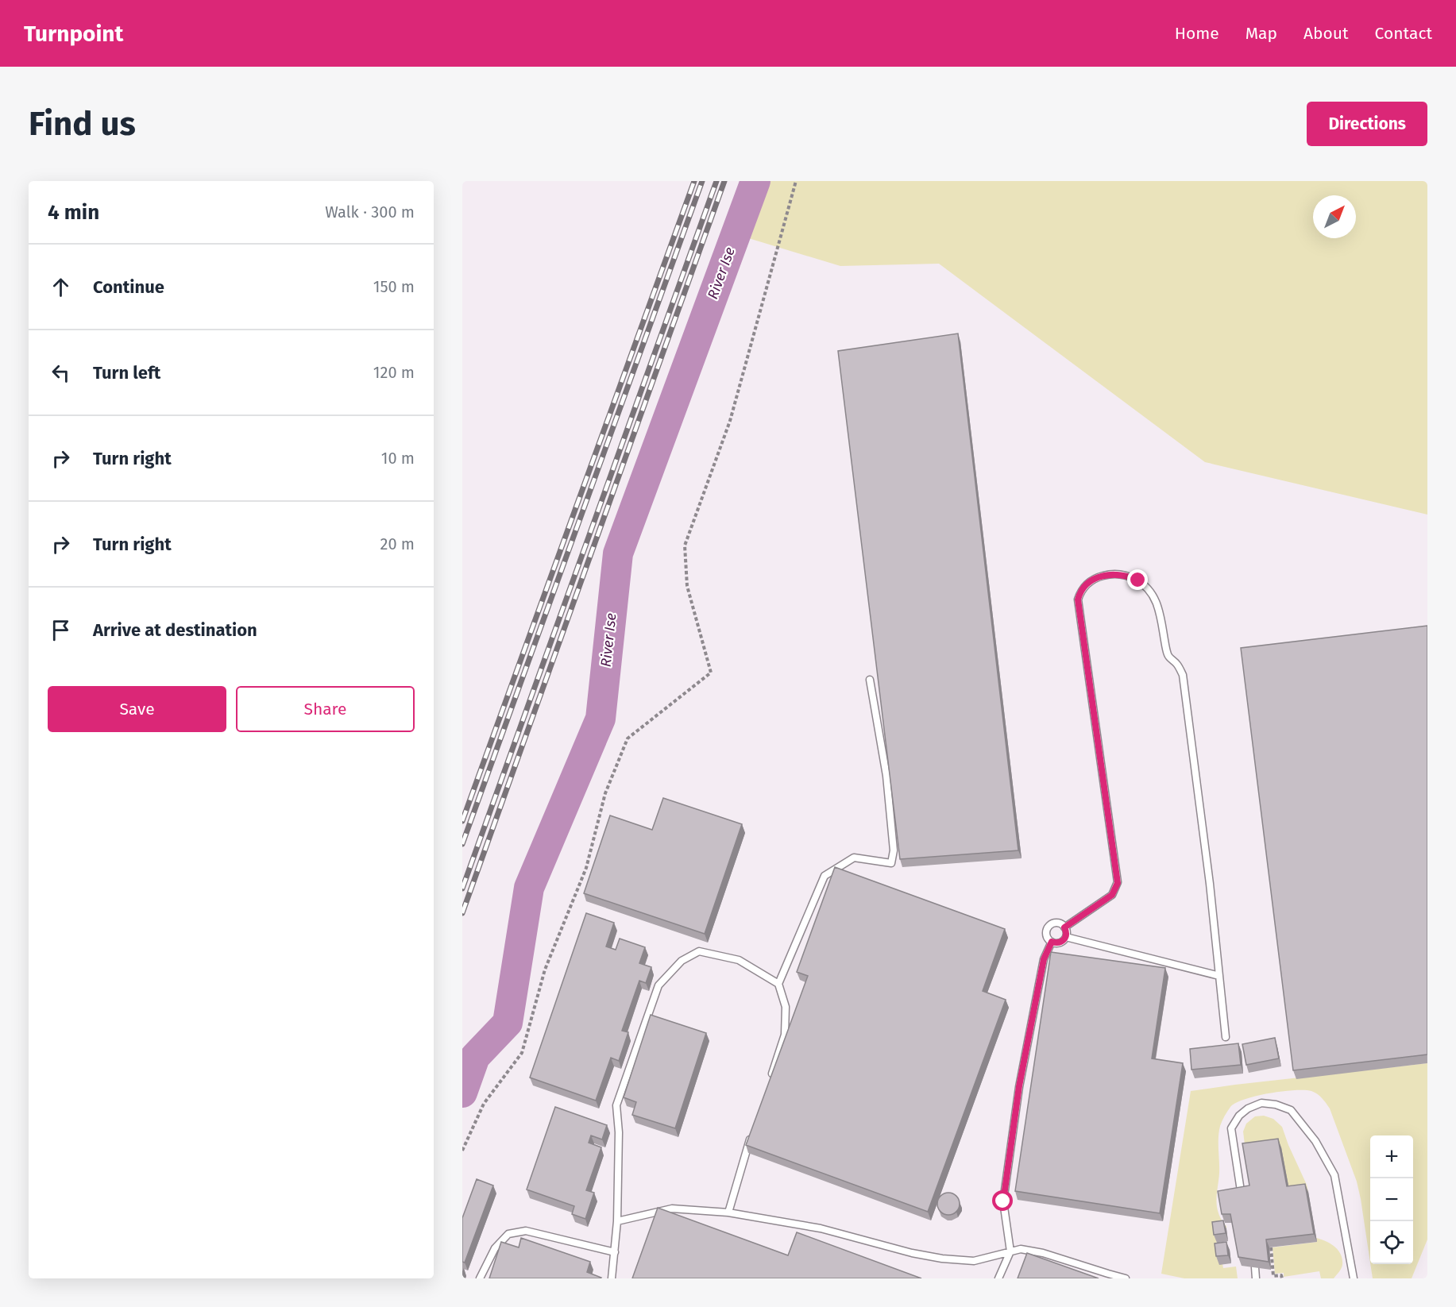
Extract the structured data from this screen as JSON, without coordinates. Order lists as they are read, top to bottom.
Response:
{
  "water": ["River Ise"],
  "north": "top right",
  "page": {
    "header": "Turnpoint",
    "nav": [
      "Home",
      "Map",
      "About",
      "Contact"
    ],
    "buttons": [
      "Directions",
      ["Save", "Share"]
    ],
    "title": "Find us",
    "heading": ["4 min", "Walk · 300 m"],
    "list": [
      ["Continue", "150 m"],
      ["Turn left", "120 m"],
      ["Turn right", "10 m"],
      ["Turn right", "20 m"],
      "Arrive at destination"
    ],
    "map_buttons": ["+", "−"]
  }
}
